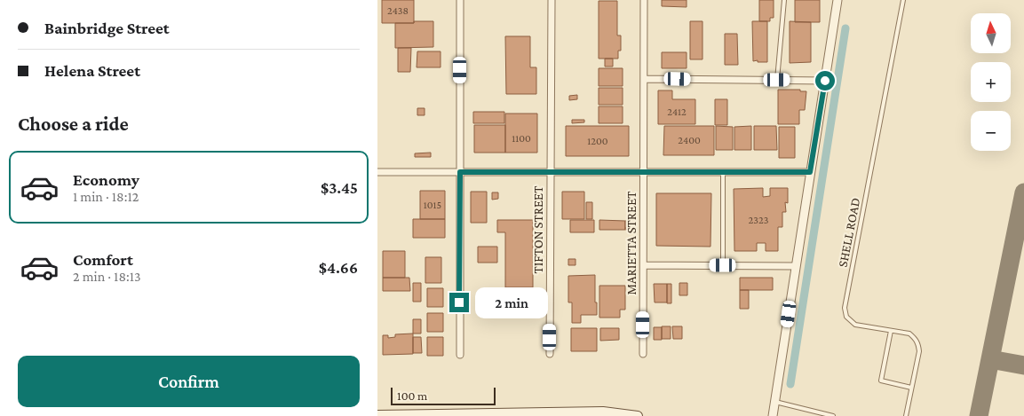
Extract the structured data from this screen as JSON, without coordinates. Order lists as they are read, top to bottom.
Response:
{
  "streets": {
    "street": ["TIFTON STREET", "MARIETTA STREET"],
    "lane": ["SHELL ROAD"]
  },
  "house_numbers": [
    "2438",
    "2412",
    "1100",
    "2400",
    "1200",
    "1015",
    "2323"
  ],
  "scale_bar": "100 m",
  "north": "top",
  "page": {
    "banner": ["Bainbridge Street", "Helena Street"],
    "map_buttons": ["+", "−"],
    "heading": "Choose a ride",
    "list": [
      {
        "name": "Economy",
        "note": "1 min · 18:12",
        "value": "$3.45"
      },
      {
        "name": "Comfort",
        "note": "2 min · 18:13",
        "value": "$4.66"
      }
    ],
    "bubble": "2 min",
    "buttons": "Confirm",
    "scale": "100 m"
  }
}
